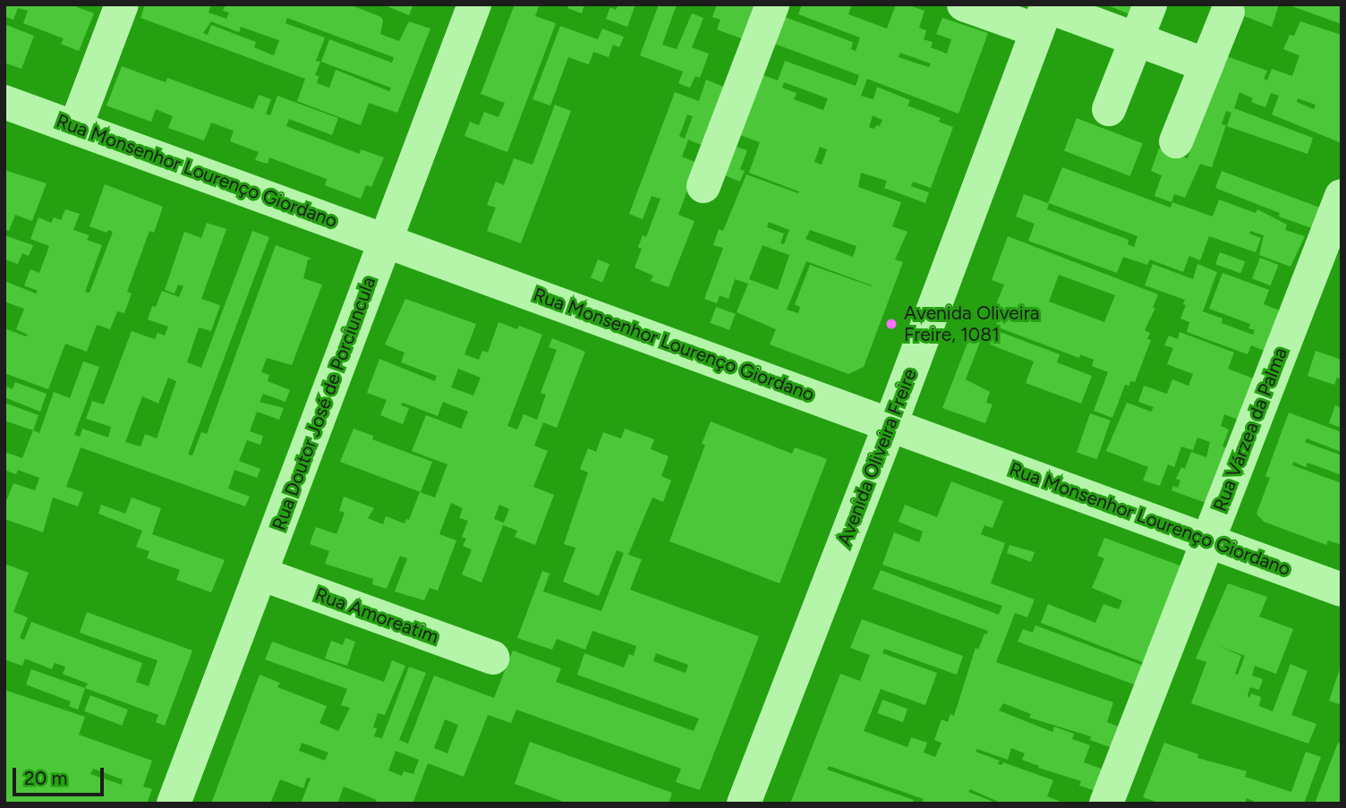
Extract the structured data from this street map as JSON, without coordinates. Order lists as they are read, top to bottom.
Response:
{
  "streets": {
    "street": [
      "Rua Monsenhor Lourenço Giordano",
      "Rua Doutor José de Porciuncula",
      "Rua Várzea da Palma",
      "Avenida Oliveira Freire",
      "Rua Amoreatim"
    ]
  },
  "crossings": [
    ["Rua Monsenhor Lourenço Giordano", "Rua Doutor José de Porciuncula"],
    ["Rua Monsenhor Lourenço Giordano", "Rua Várzea da Palma"],
    ["Rua Monsenhor Lourenço Giordano", "Avenida Oliveira Freire"],
    ["Rua Doutor José de Porciuncula", "Rua Amoreatim"]
  ],
  "places": ["Avenida Oliveira Freire, 1081"],
  "scale_bar": "20 m"
}
